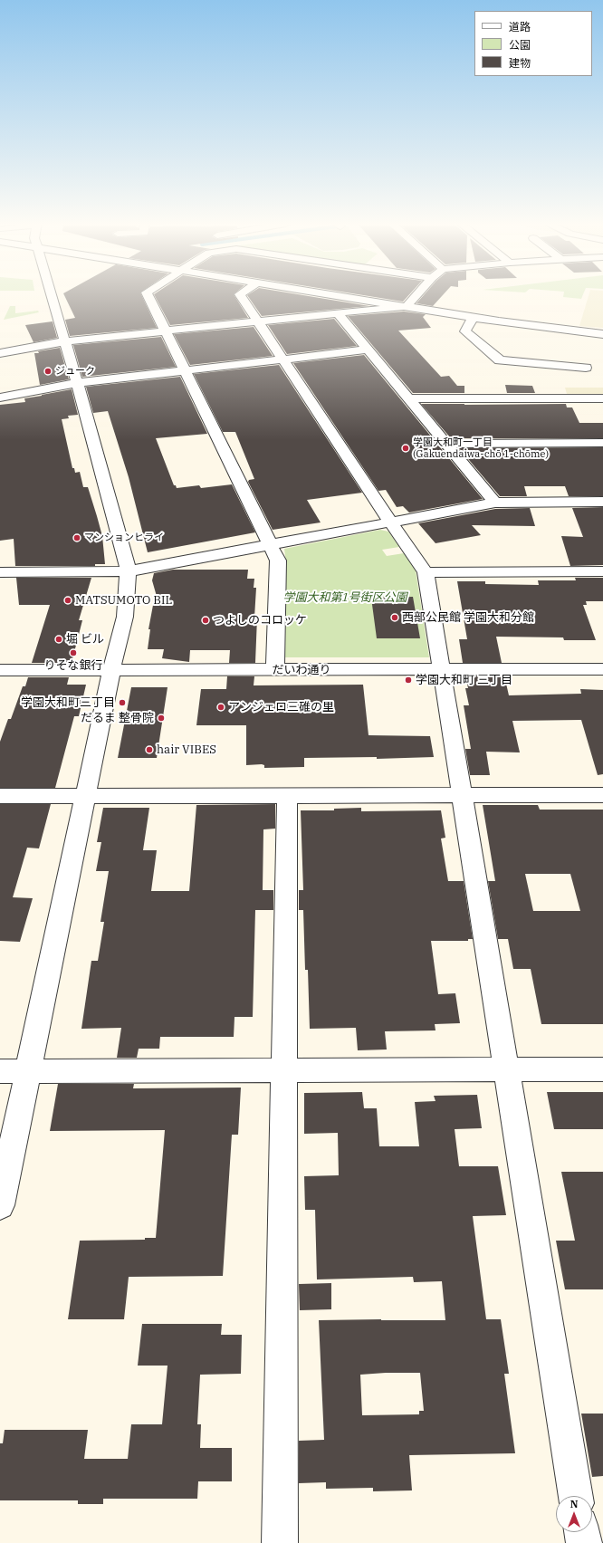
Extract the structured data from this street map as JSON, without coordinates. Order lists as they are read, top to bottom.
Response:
{
  "streets": {
    "street": ["だいわ通り"]
  },
  "parks": ["学園大和第1号街区公園"],
  "places": [
    "ジューク",
    "学園大和町一丁目 (Gakuendaiwa-chō 1-chōme)",
    "マンションヒライ",
    "MATSUMOTO BIL",
    "西部公民館 学園大和分館",
    "つよしのコロッケ",
    "堀 ビル",
    "りそな銀行",
    "学園大和町 三丁目",
    "学園大和町三丁目",
    "アンジェロ三碓の里",
    "だるま 整骨院",
    "hair VIBES"
  ],
  "legend": ["道路", "公園", "建物"],
  "north": "top"
}
